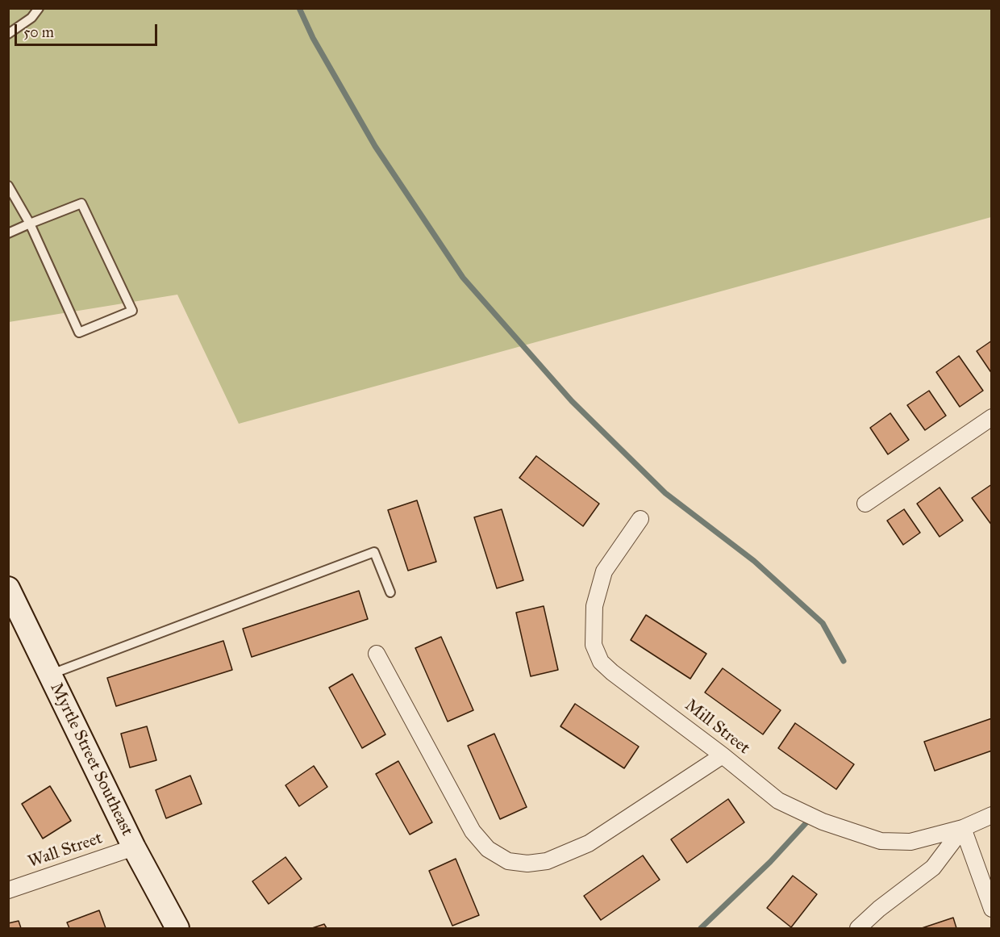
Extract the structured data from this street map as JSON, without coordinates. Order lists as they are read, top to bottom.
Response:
{
  "streets": {
    "street": ["Mill Street", "Myrtle Street Southeast", "Wall Street"]
  },
  "crossings": [
    ["Myrtle Street Southeast", "Wall Street"]
  ],
  "scale_bar": "50 m"
}
